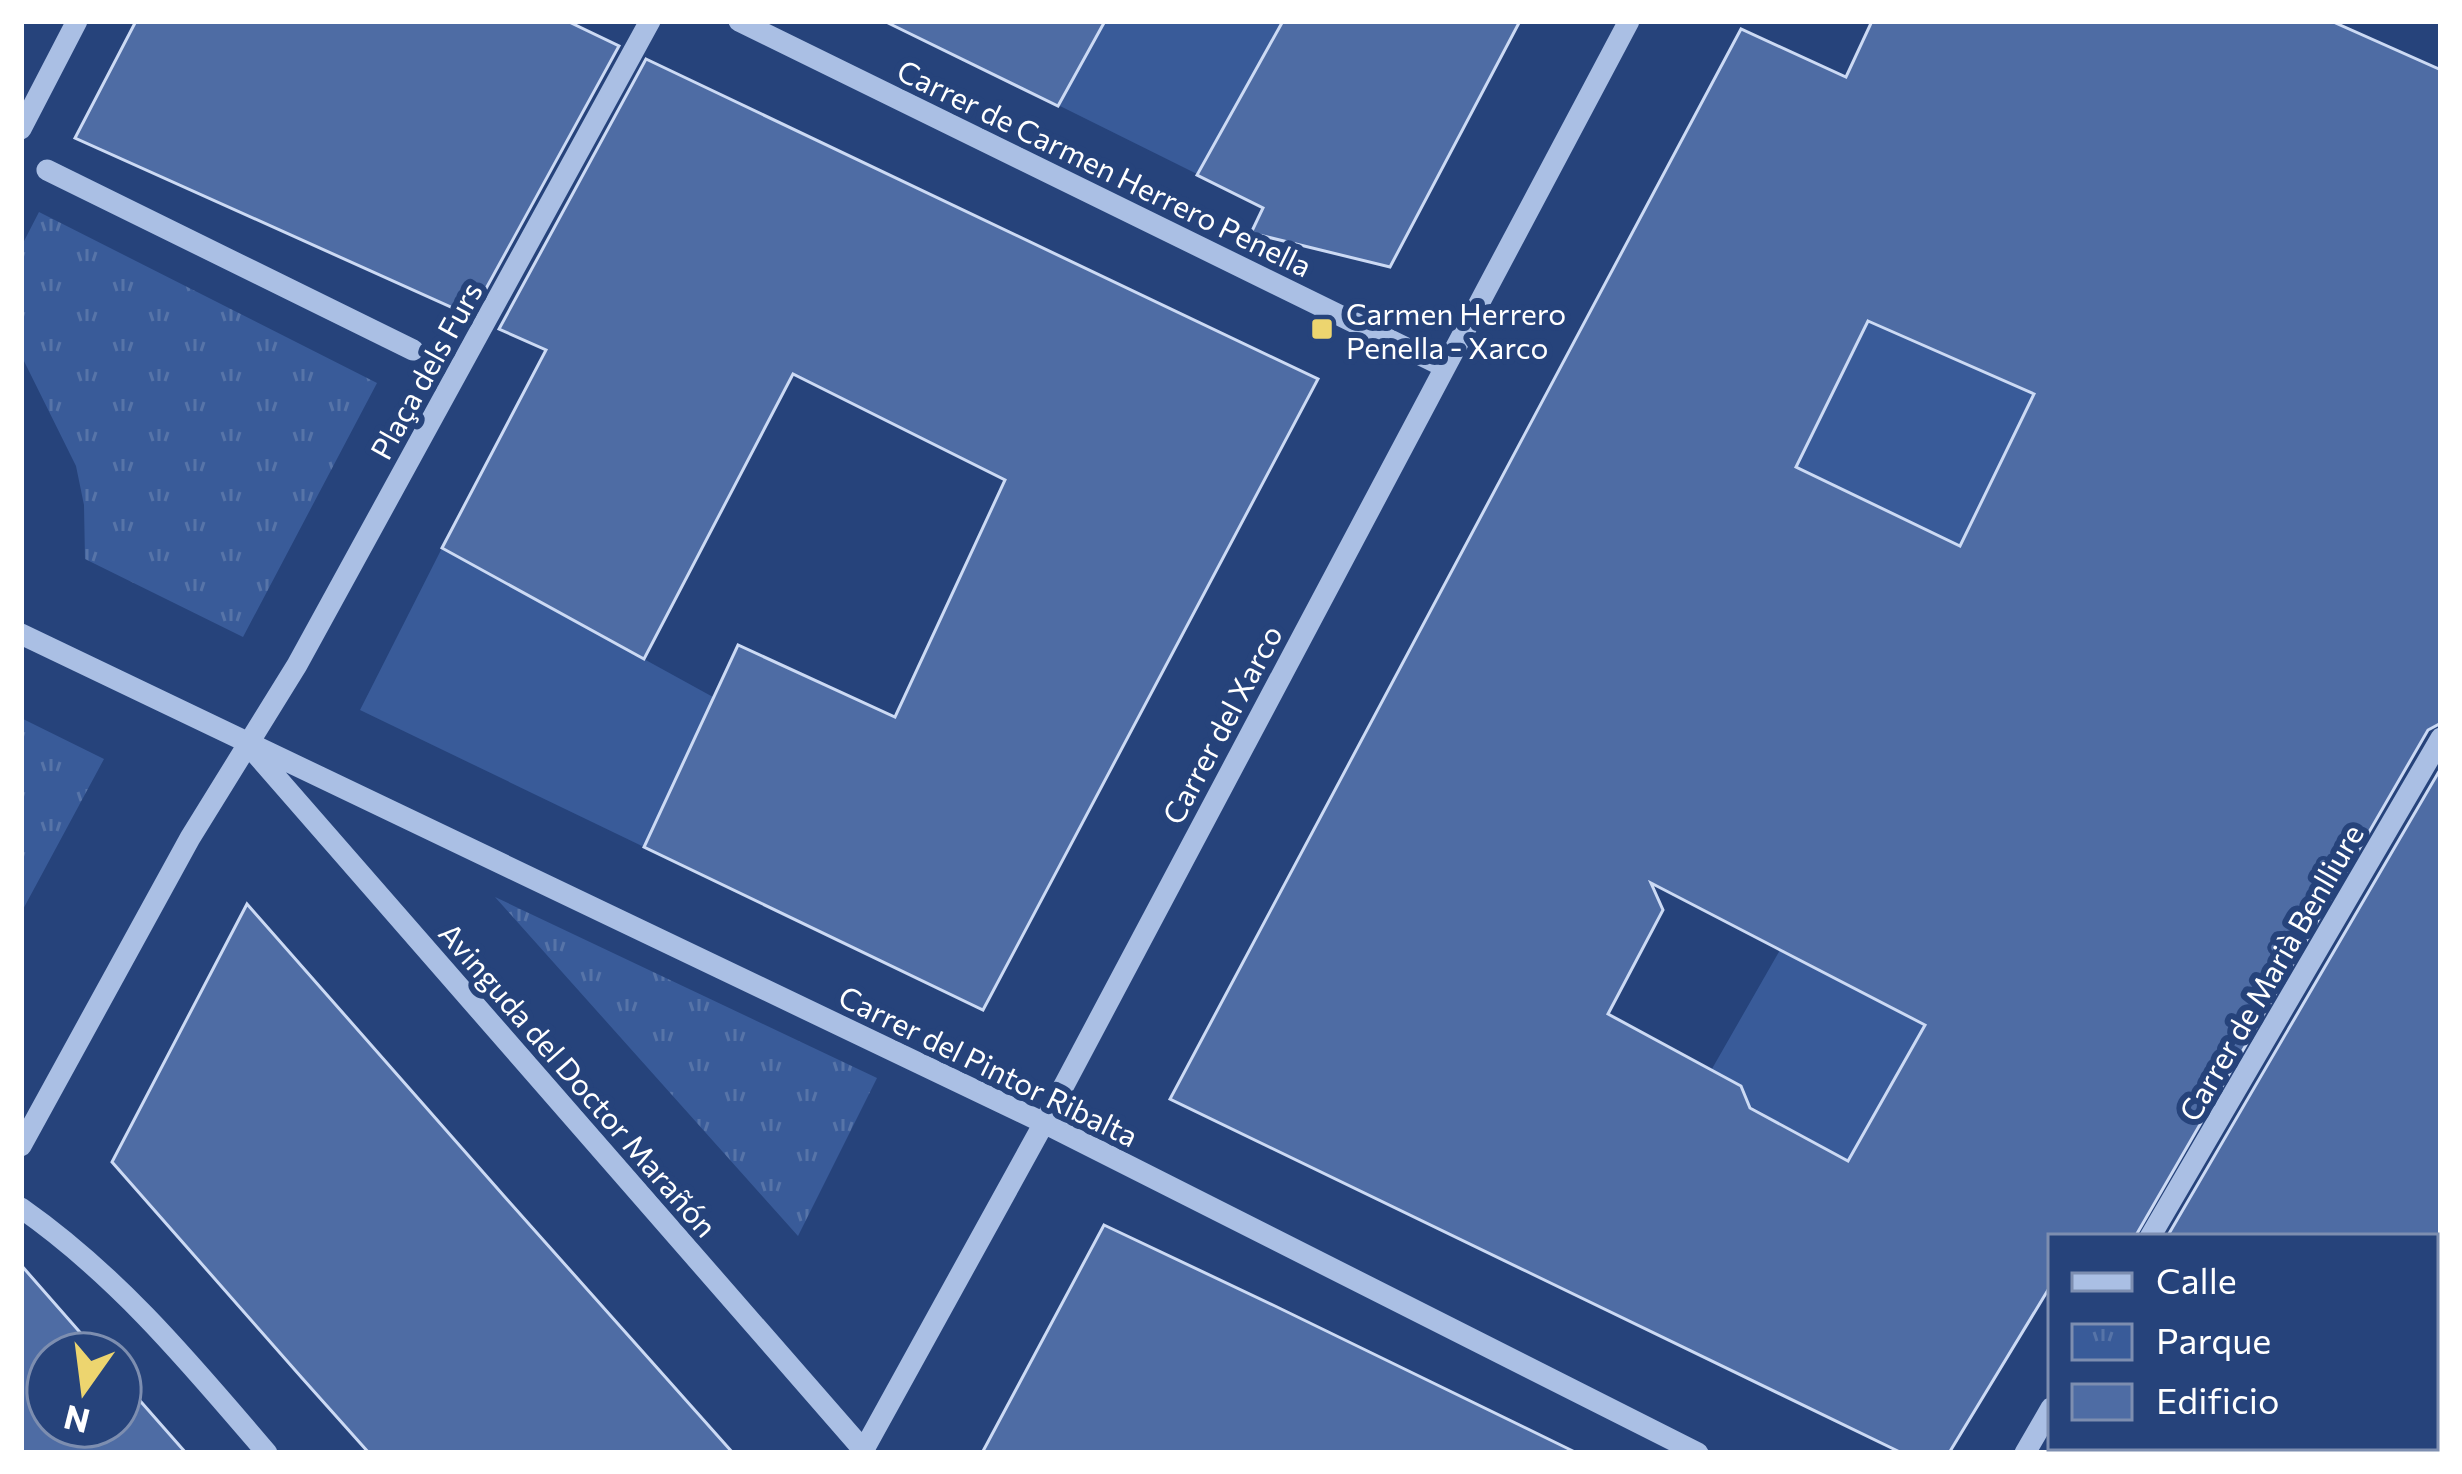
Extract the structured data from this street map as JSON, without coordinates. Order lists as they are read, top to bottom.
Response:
{
  "streets": {
    "street": [
      "Carrer de Carmen Herrero Penella",
      "Plaça dels Furs",
      "Carrer del Xarco",
      "Carrer de Marià Benlliure",
      "Carrer del Pintor Ribalta",
      "Avinguda del Doctor Marañón"
    ]
  },
  "crossings": [
    ["Carrer de Carmen Herrero Penella", "Carrer del Xarco"],
    ["Plaça dels Furs", "Carrer del Pintor Ribalta"],
    ["Plaça dels Furs", "Avinguda del Doctor Marañón"],
    ["Carrer del Xarco", "Carrer del Pintor Ribalta"],
    ["Carrer del Xarco", "Avinguda del Doctor Marañón"],
    ["Carrer del Pintor Ribalta", "Avinguda del Doctor Marañón"]
  ],
  "places": {
    "transit": ["Carmen Herrero Penella - Xarco"]
  },
  "legend": ["Calle", "Parque", "Edificio"],
  "north": "bottom"
}
